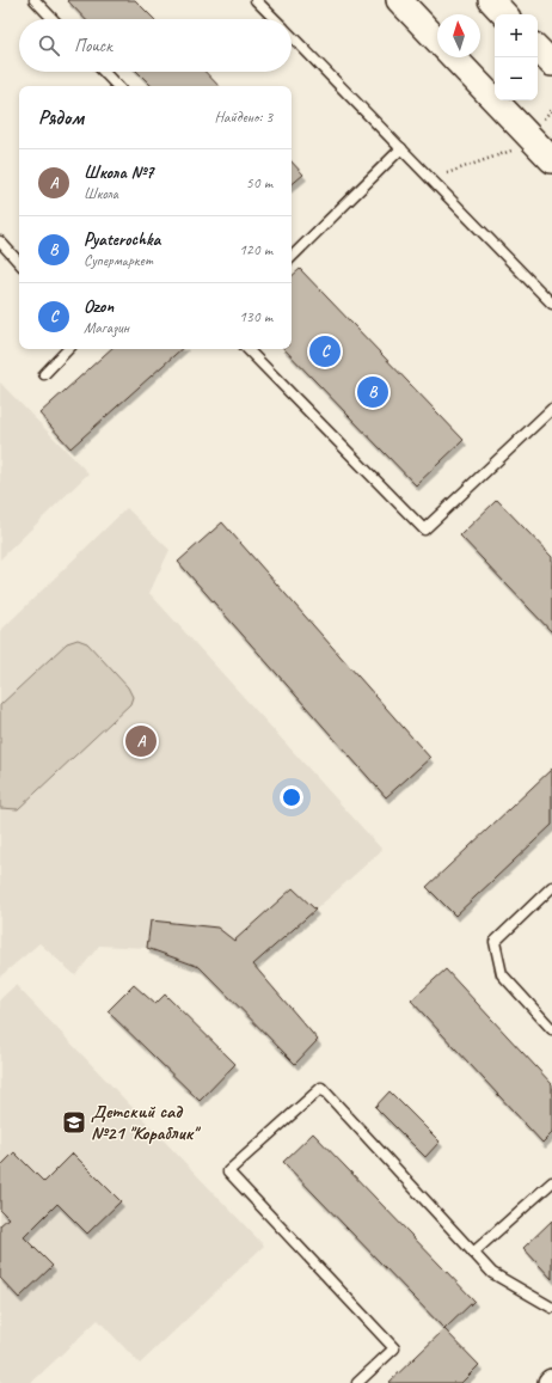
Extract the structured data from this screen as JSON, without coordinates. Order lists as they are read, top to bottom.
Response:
{
  "places": {
    "school or university": ["Детский сад №21 \"Кораблик\""]
  },
  "north": "top",
  "page": {
    "map_buttons": ["+", "−"],
    "search": "Поиск",
    "heading": ["Рядом", "Найдено: 3"],
    "list": [
      {
        "mark": "A",
        "name": "Школа №7",
        "note": "Школа",
        "value": "50 m"
      },
      {
        "mark": "B",
        "name": "Pyaterochka",
        "note": "Супермаркет",
        "value": "120 m"
      },
      {
        "mark": "C",
        "name": "Ozon",
        "note": "Магазин",
        "value": "130 m"
      }
    ],
    "pins": ["C", "B", "A"]
  }
}
